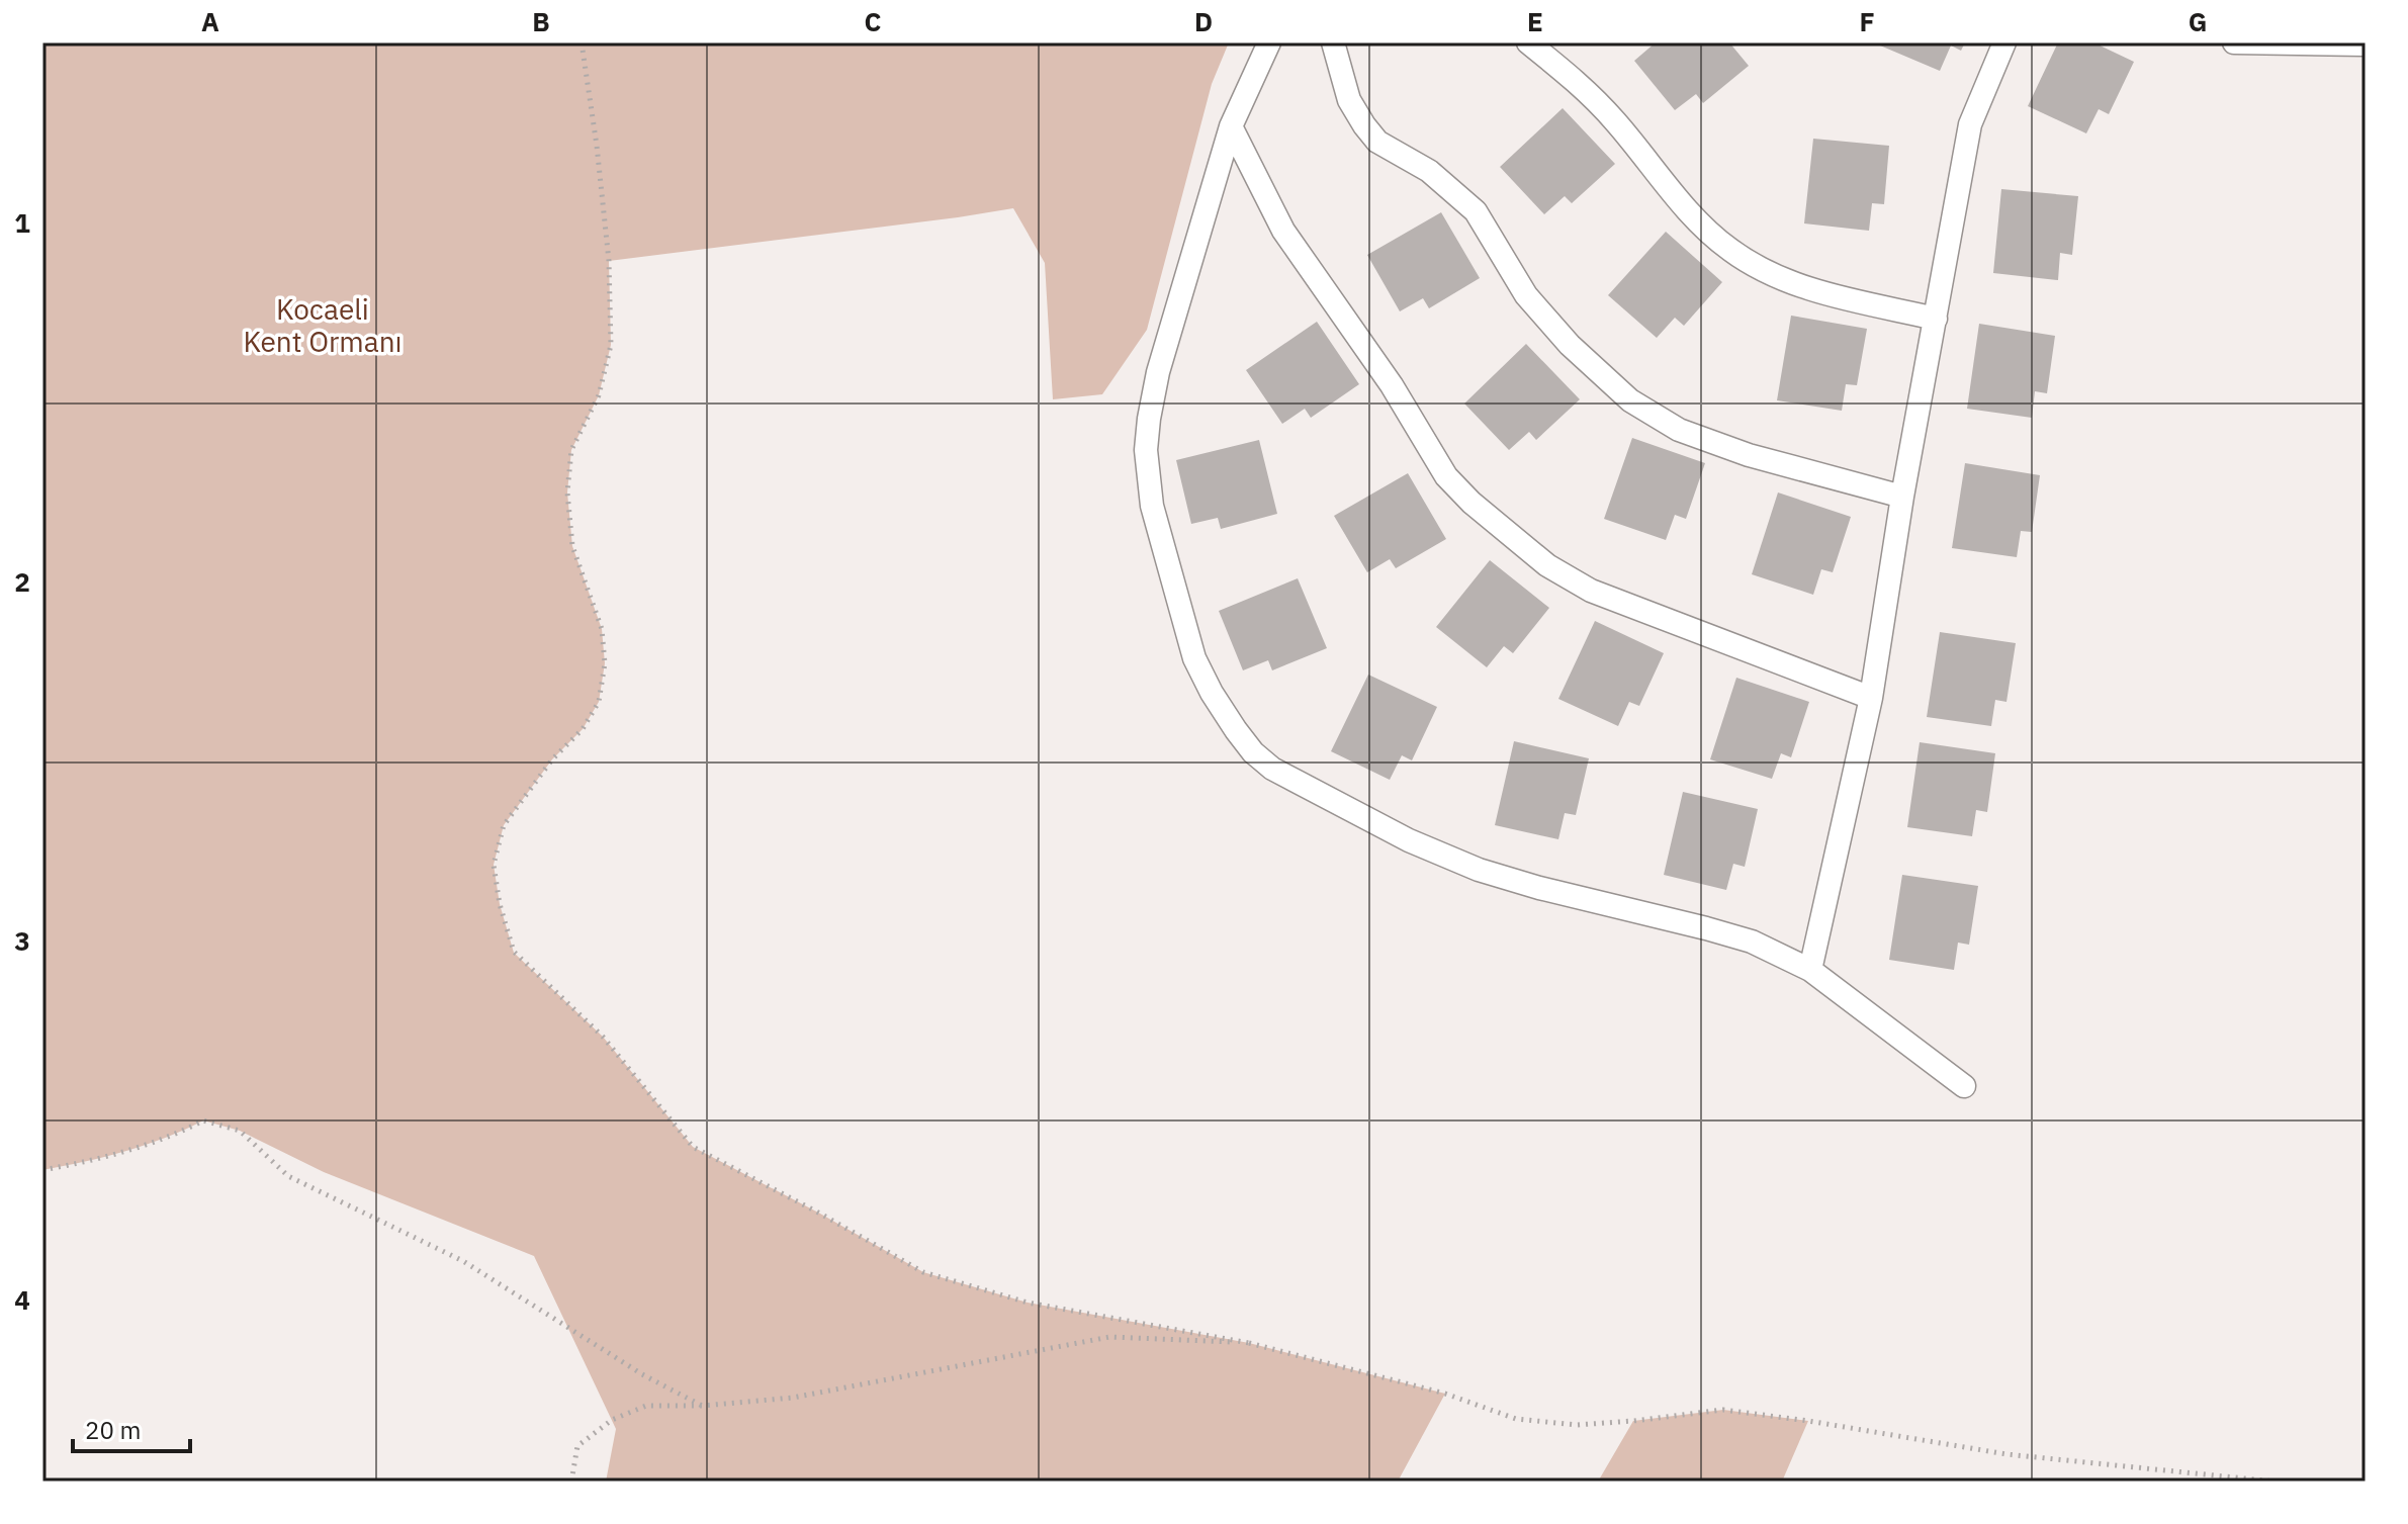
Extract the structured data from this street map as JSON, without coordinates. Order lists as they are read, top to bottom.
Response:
{
  "parks": ["Kocaeli Kent Ormanı"],
  "scale_bar": "20 m",
  "grid": {
    "columns": [
      "A",
      "B",
      "C",
      "D",
      "E",
      "F",
      "G"
    ],
    "rows": [
      "1",
      "2",
      "3",
      "4"
    ]
  }
}
